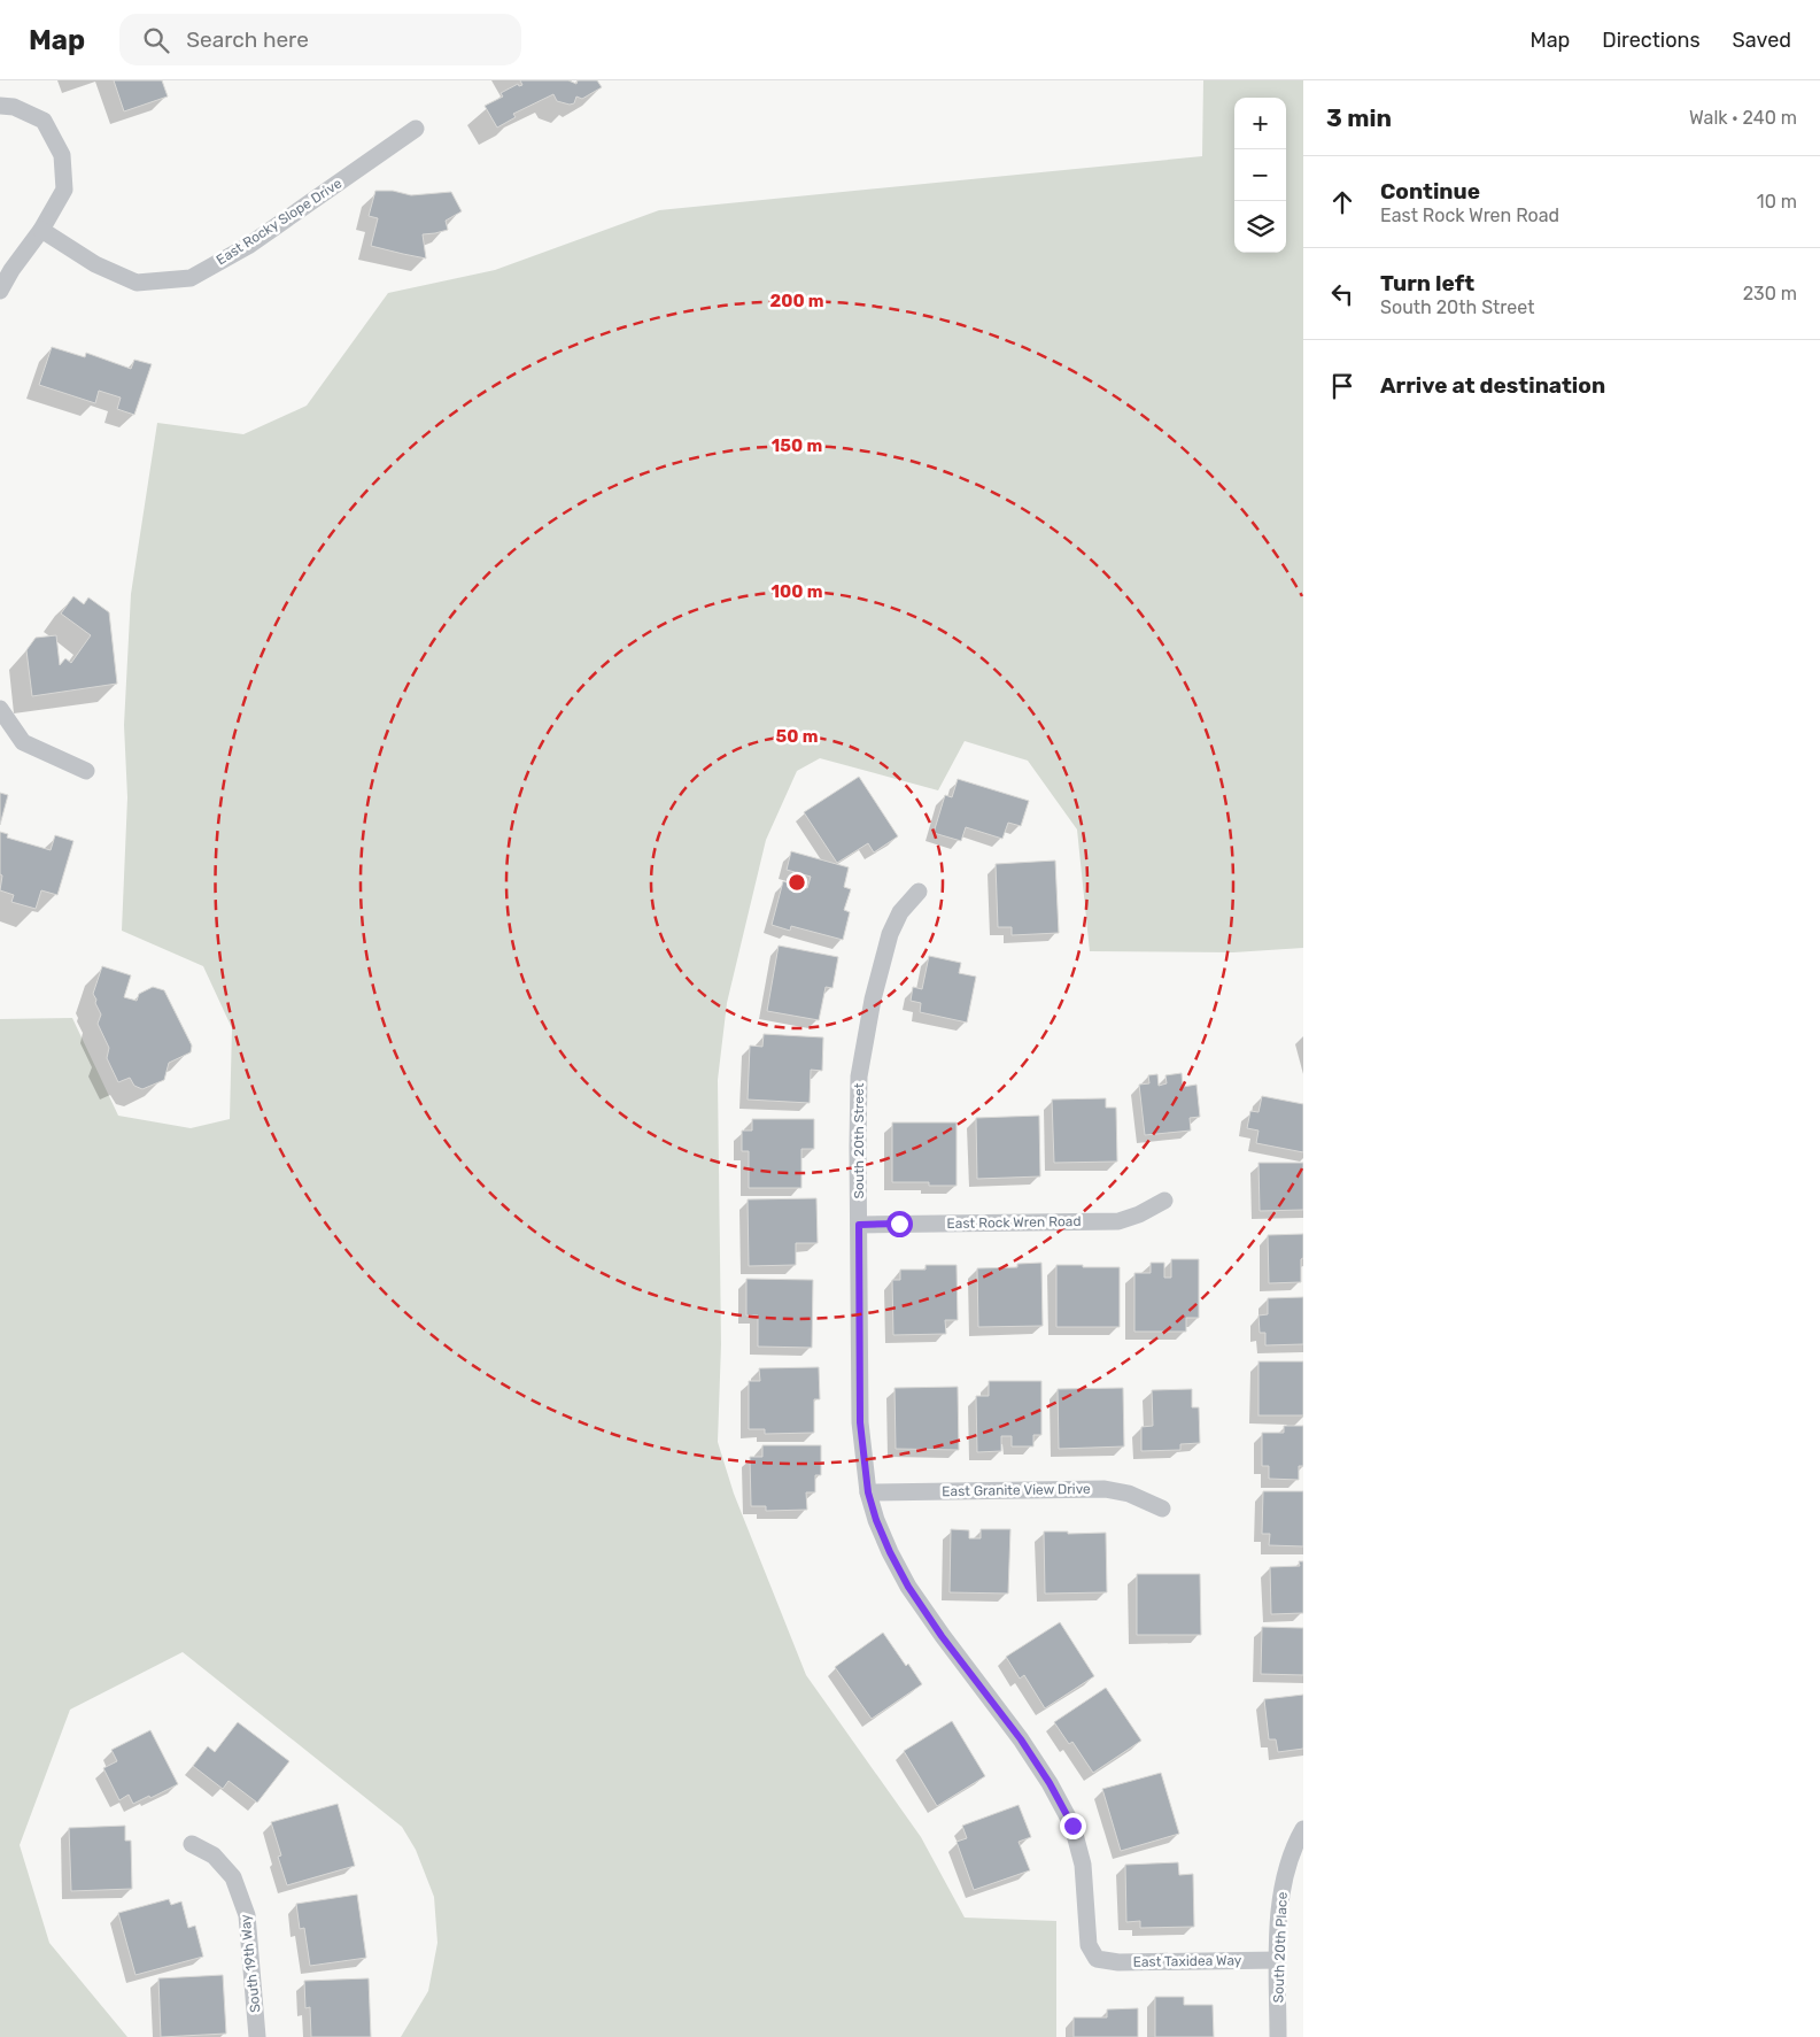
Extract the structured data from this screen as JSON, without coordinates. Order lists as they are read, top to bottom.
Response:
{
  "streets": {
    "street": [
      "East Rocky Slope Drive",
      "South 20th Street",
      "East Rock Wren Road",
      "East Granite View Drive",
      "South 20th Place",
      "East Taxidea Way",
      "South 19th Way"
    ]
  },
  "crossings": [
    ["South 20th Street", "East Rock Wren Road"],
    ["South 20th Street", "East Granite View Drive"],
    ["South 20th Street", "East Taxidea Way"],
    ["South 20th Place", "East Taxidea Way"]
  ],
  "page": {
    "header": "Map",
    "search": "Search here",
    "nav": ["Map", "Directions", "Saved"],
    "heading": ["3 min", "Walk · 240 m"],
    "map_buttons": ["+", "−"],
    "list": [
      ["Continue", "East Rock Wren Road", "10 m"],
      ["Turn left", "South 20th Street", "230 m"],
      "Arrive at destination"
    ]
  },
  "rings": [
    "200 m",
    "150 m",
    "100 m",
    "50 m"
  ]
}
